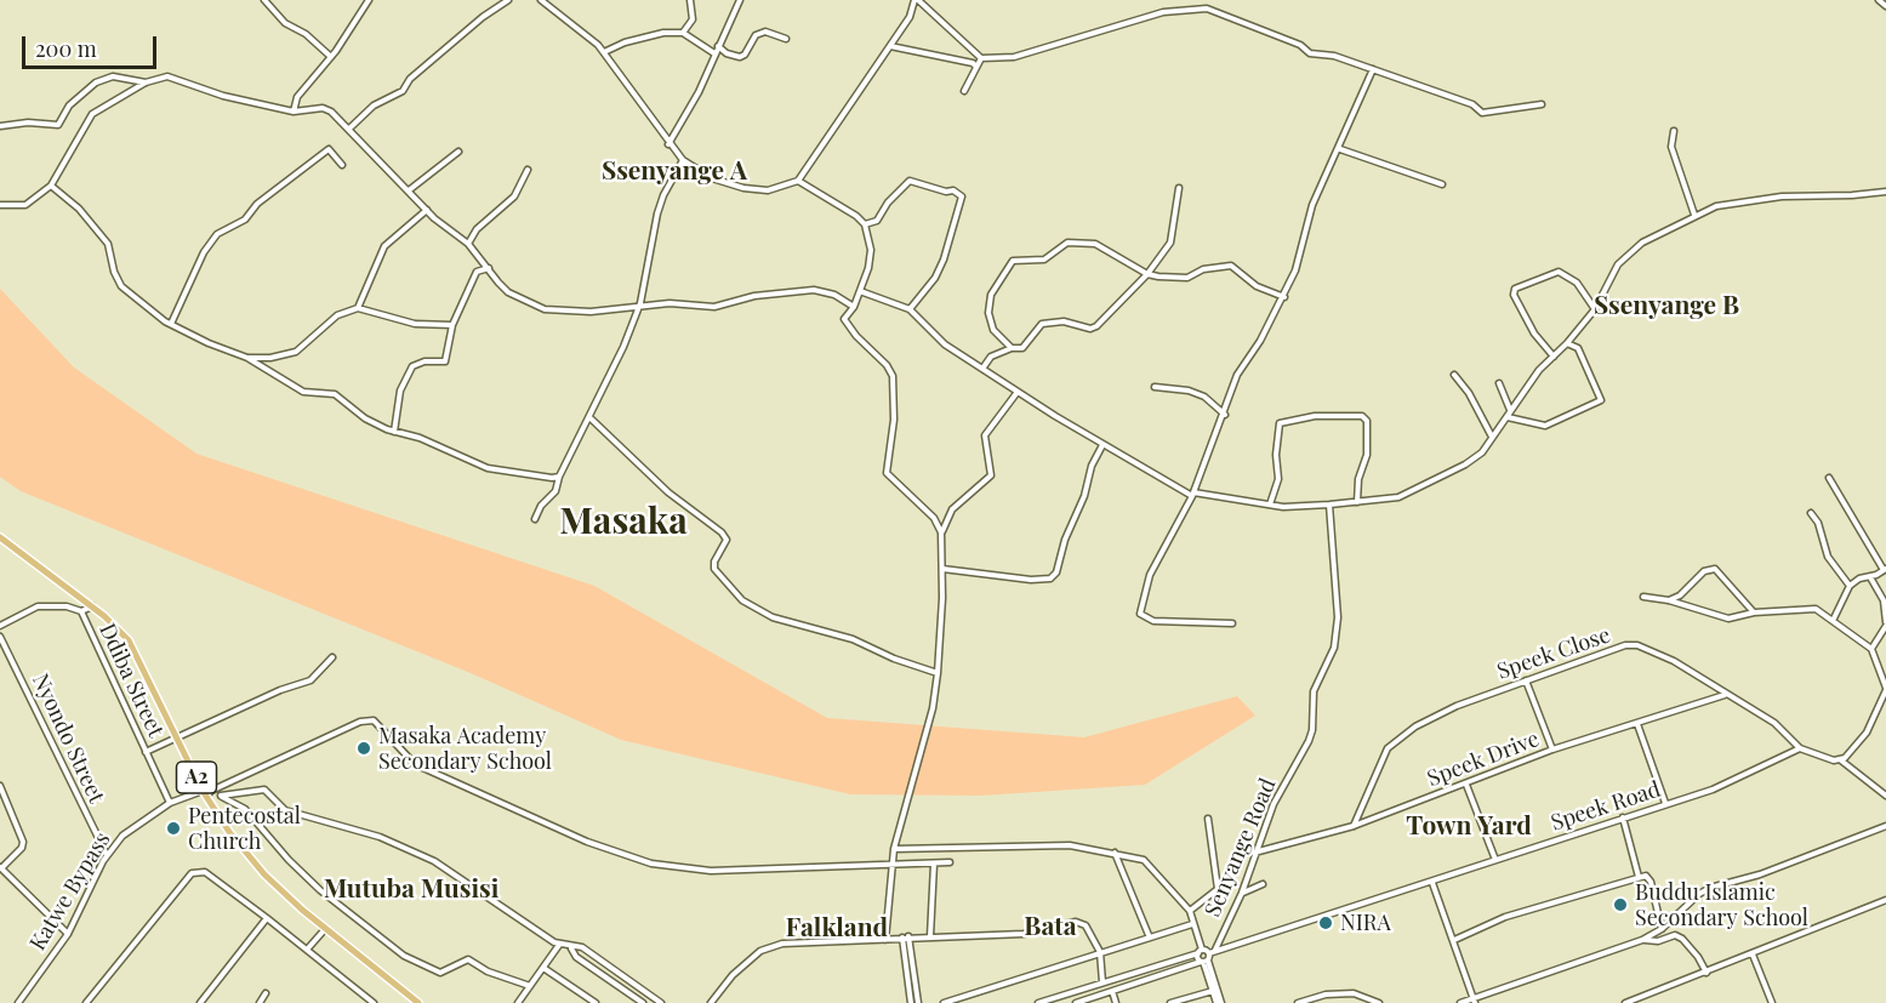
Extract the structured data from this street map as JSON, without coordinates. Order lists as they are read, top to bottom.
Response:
{
  "streets": {
    "main road": ["A2"],
    "street": [
      "Speek Close",
      "Ddiba Street",
      "Nyondo Street",
      "Speek Drive",
      "Speek Road",
      "Senyange Road",
      "Katwe Bypass"
    ]
  },
  "crossings": [
    ["Speek Close", "Speek Drive"],
    ["Speek Close", "Speek Road"],
    ["Ddiba Street", "Katwe Bypass"],
    ["Nyondo Street", "Katwe Bypass"],
    ["Speek Drive", "Senyange Road"],
    ["A2", "Katwe Bypass"],
    ["Speek Road", "Senyange Road"]
  ],
  "districts": [
    "Ssenyange A",
    "Ssenyange B",
    "Masaka",
    "Town Yard",
    "Mutuba Musisi",
    "Bata",
    "Falkland"
  ],
  "places": [
    "Masaka Academy Secondary School",
    "Pentecostal Church",
    "Buddu Islamic Secondary School",
    "NIRA"
  ],
  "scale_bar": "200 m"
}
